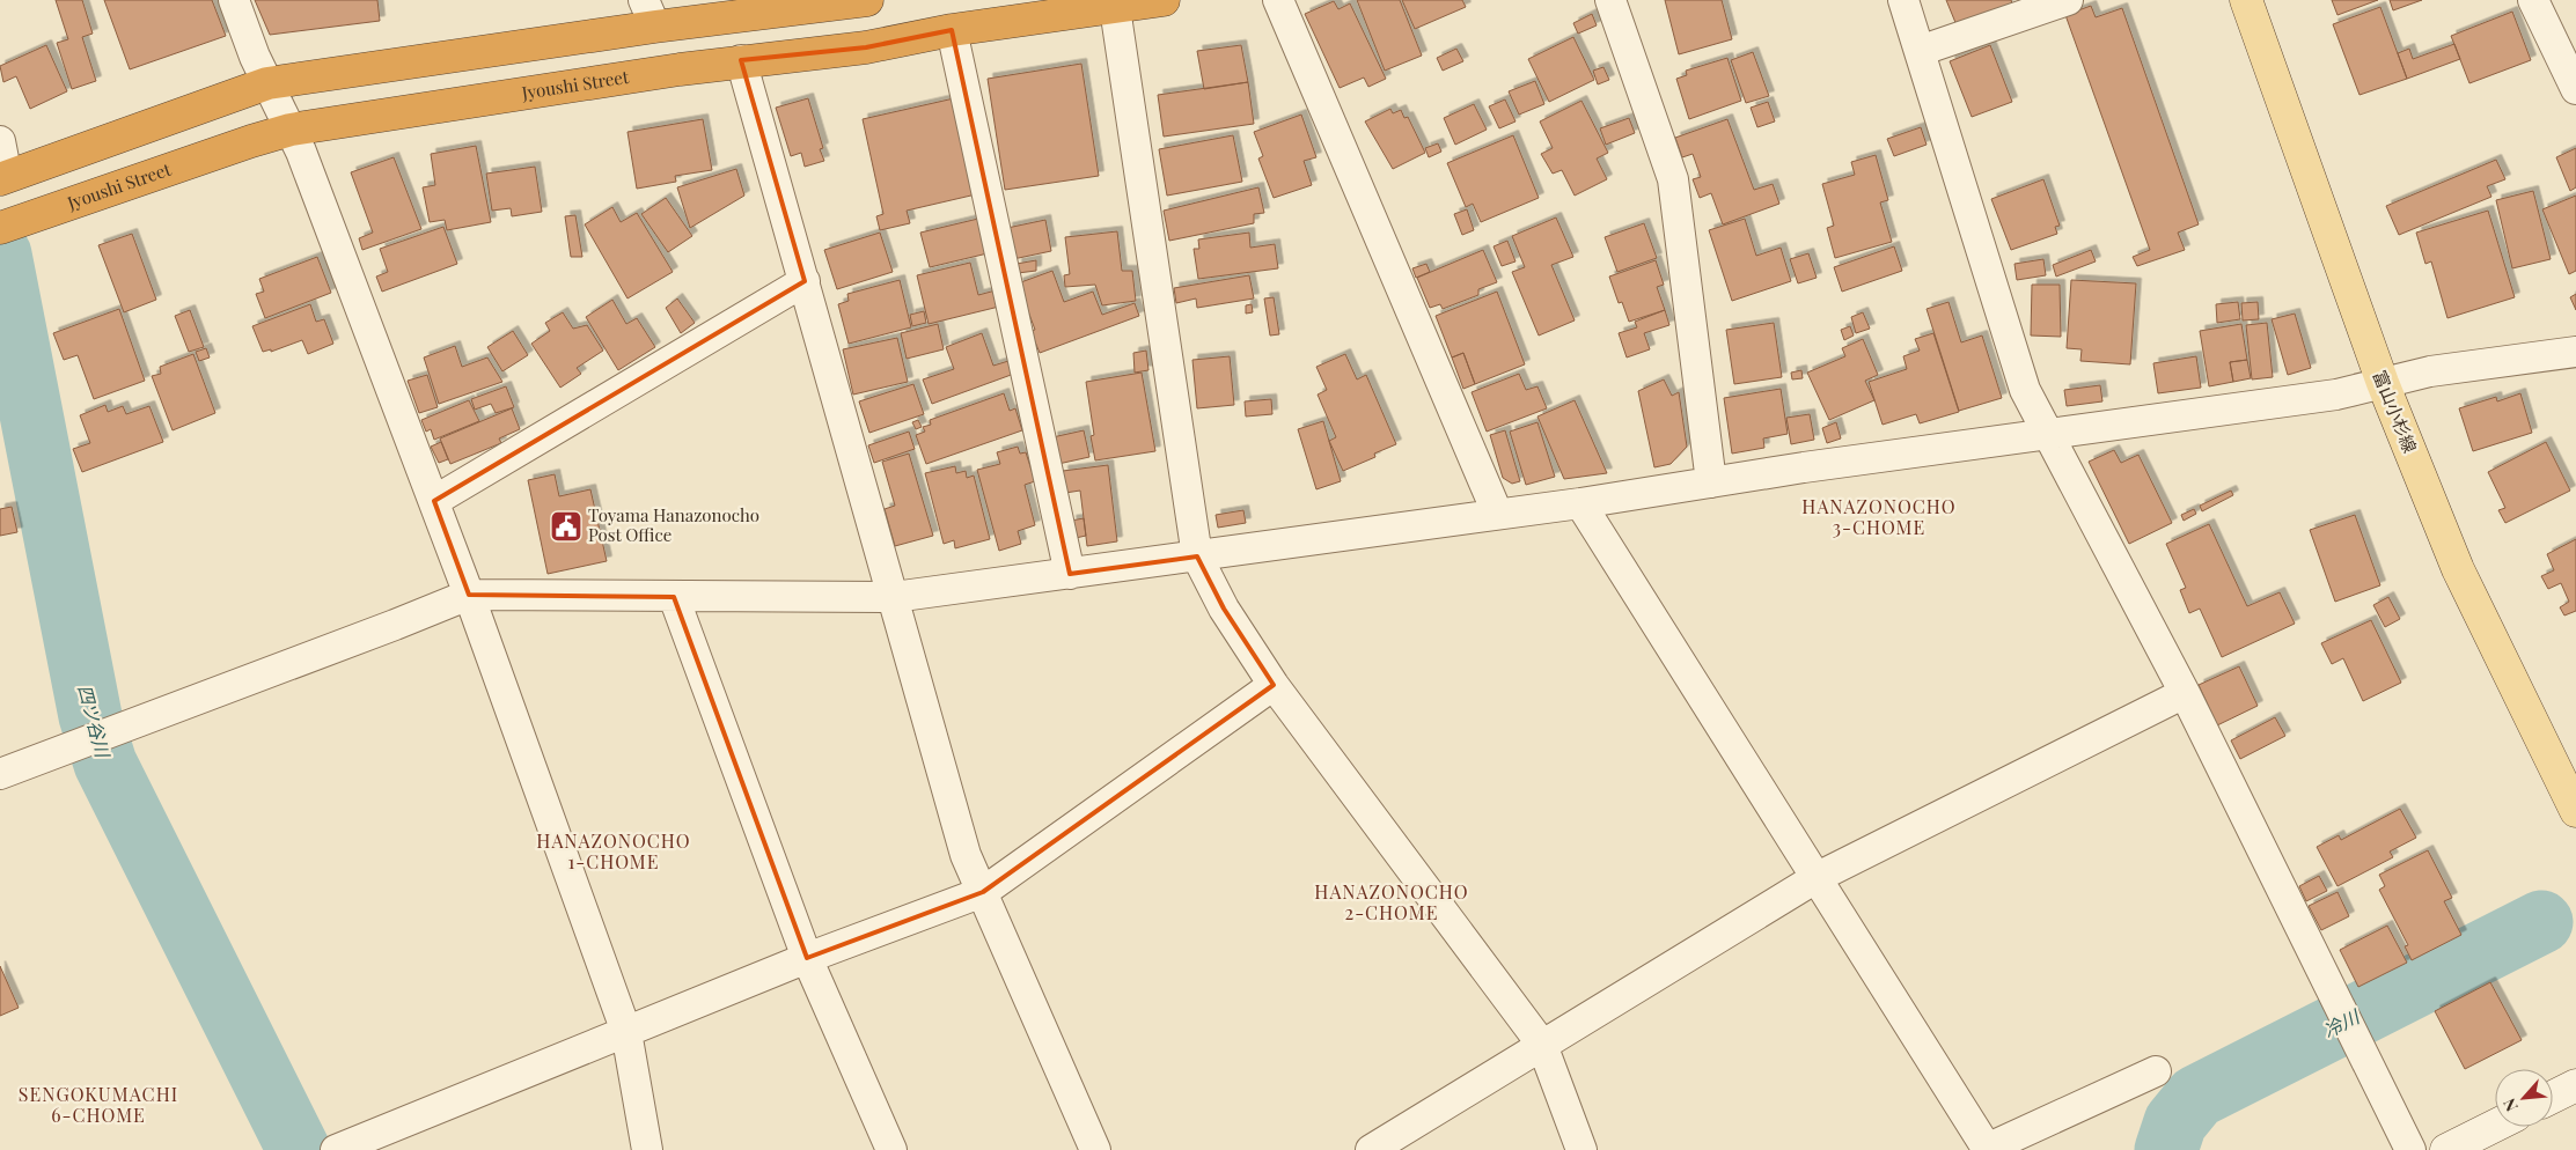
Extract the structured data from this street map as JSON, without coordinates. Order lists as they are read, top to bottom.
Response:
{
  "streets": {
    "highway": ["Jyoushi Street"],
    "main road": ["富山小杉線"]
  },
  "districts": [
    "HANAZONOCHO 3-CHOME",
    "HANAZONOCHO 1-CHOME",
    "HANAZONOCHO 2-CHOME",
    "SENGOKUMACHI 6-CHOME"
  ],
  "water": ["四ツ谷川", "冷川"],
  "places": {
    "public building": ["Toyama Hanazonocho Post Office"]
  },
  "north": "bottom left"
}
